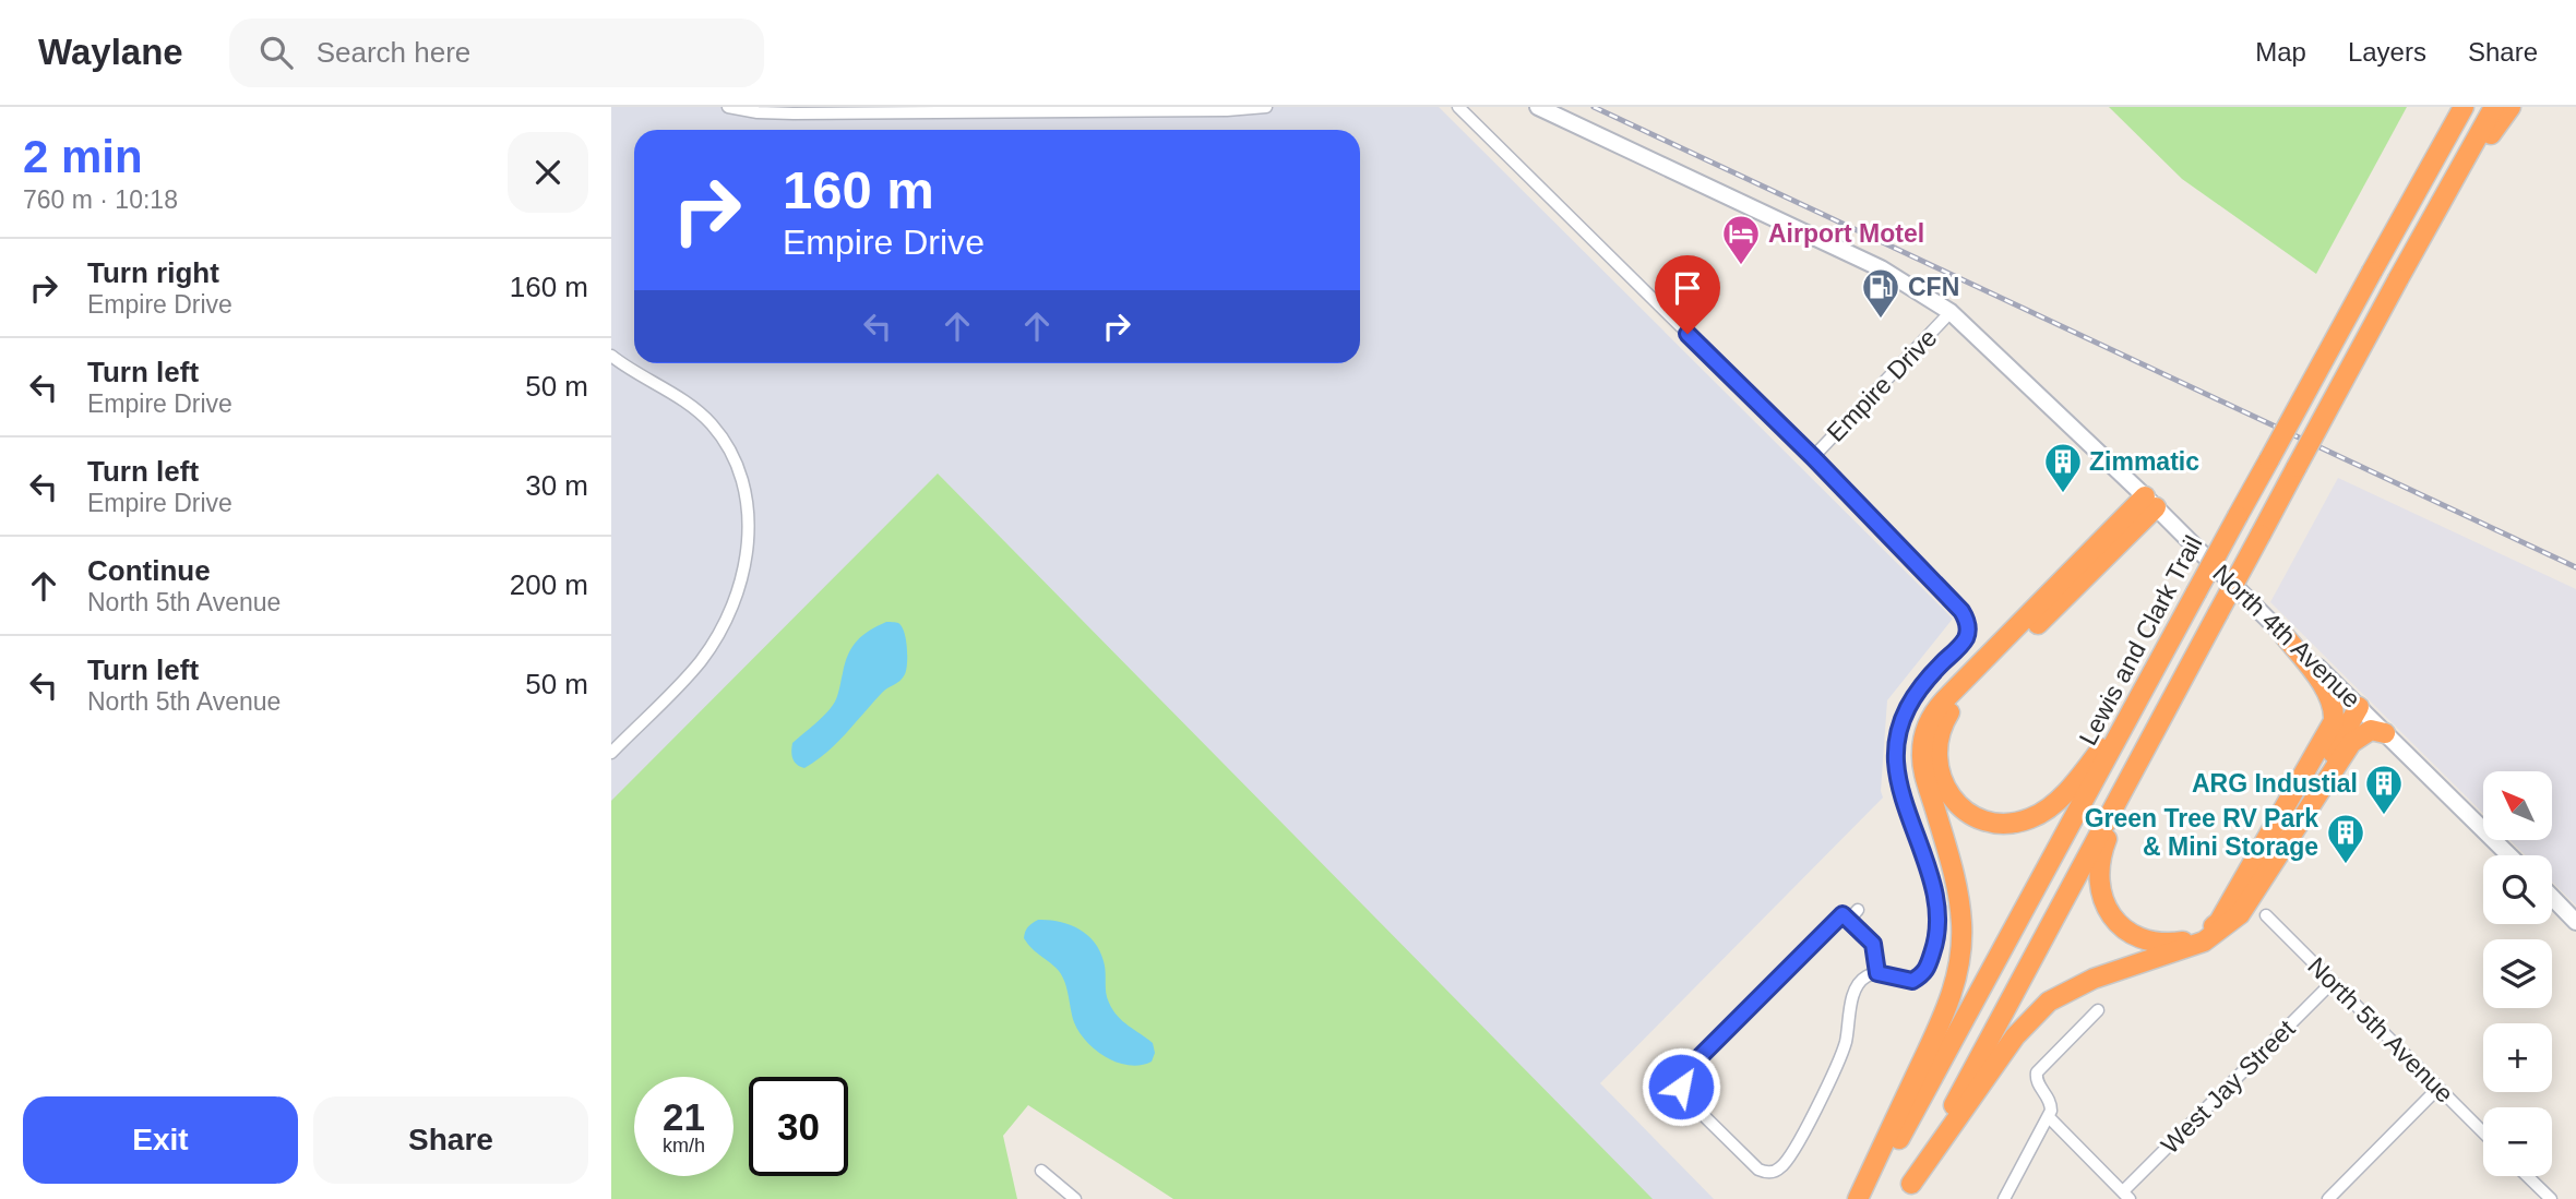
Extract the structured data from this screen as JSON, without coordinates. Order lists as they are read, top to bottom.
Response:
{
  "streets": {
    "highway": ["Lewis and Clark Trail"],
    "main road": ["North 4th Avenue"],
    "street": ["Empire Drive", "North 5th Avenue", "West Jay Street"]
  },
  "crossings": [
    ["Empire Drive", "North 4th Avenue"],
    ["North 5th Avenue", "West Jay Street"]
  ],
  "places": {
    "hotel": ["Airport Motel"],
    "fuel station": ["CFN"],
    "building": ["Zimmatic", "ARG Industial", "Green Tree RV Park & Mini Storage"]
  },
  "north": "top left",
  "page": {
    "header": "Waylane",
    "search": "Search here",
    "nav": ["Map", "Layers", "Share"],
    "heading": ["2 min", "760 m · 10:18"],
    "turn": ["160 m", "Empire Drive"],
    "list": [
      {
        "name": "Turn right",
        "note": "Empire Drive",
        "value": "160 m"
      },
      {
        "name": "Turn left",
        "note": "Empire Drive",
        "value": "50 m"
      },
      {
        "name": "Turn left",
        "note": "Empire Drive",
        "value": "30 m"
      },
      {
        "name": "Continue",
        "note": "North 5th Avenue",
        "value": "200 m"
      },
      {
        "name": "Turn left",
        "note": "North 5th Avenue",
        "value": "50 m"
      }
    ],
    "map_buttons": ["+", "−"],
    "speed": "21 km/h",
    "limit": "30",
    "buttons": ["Exit", "Share"]
  }
}
